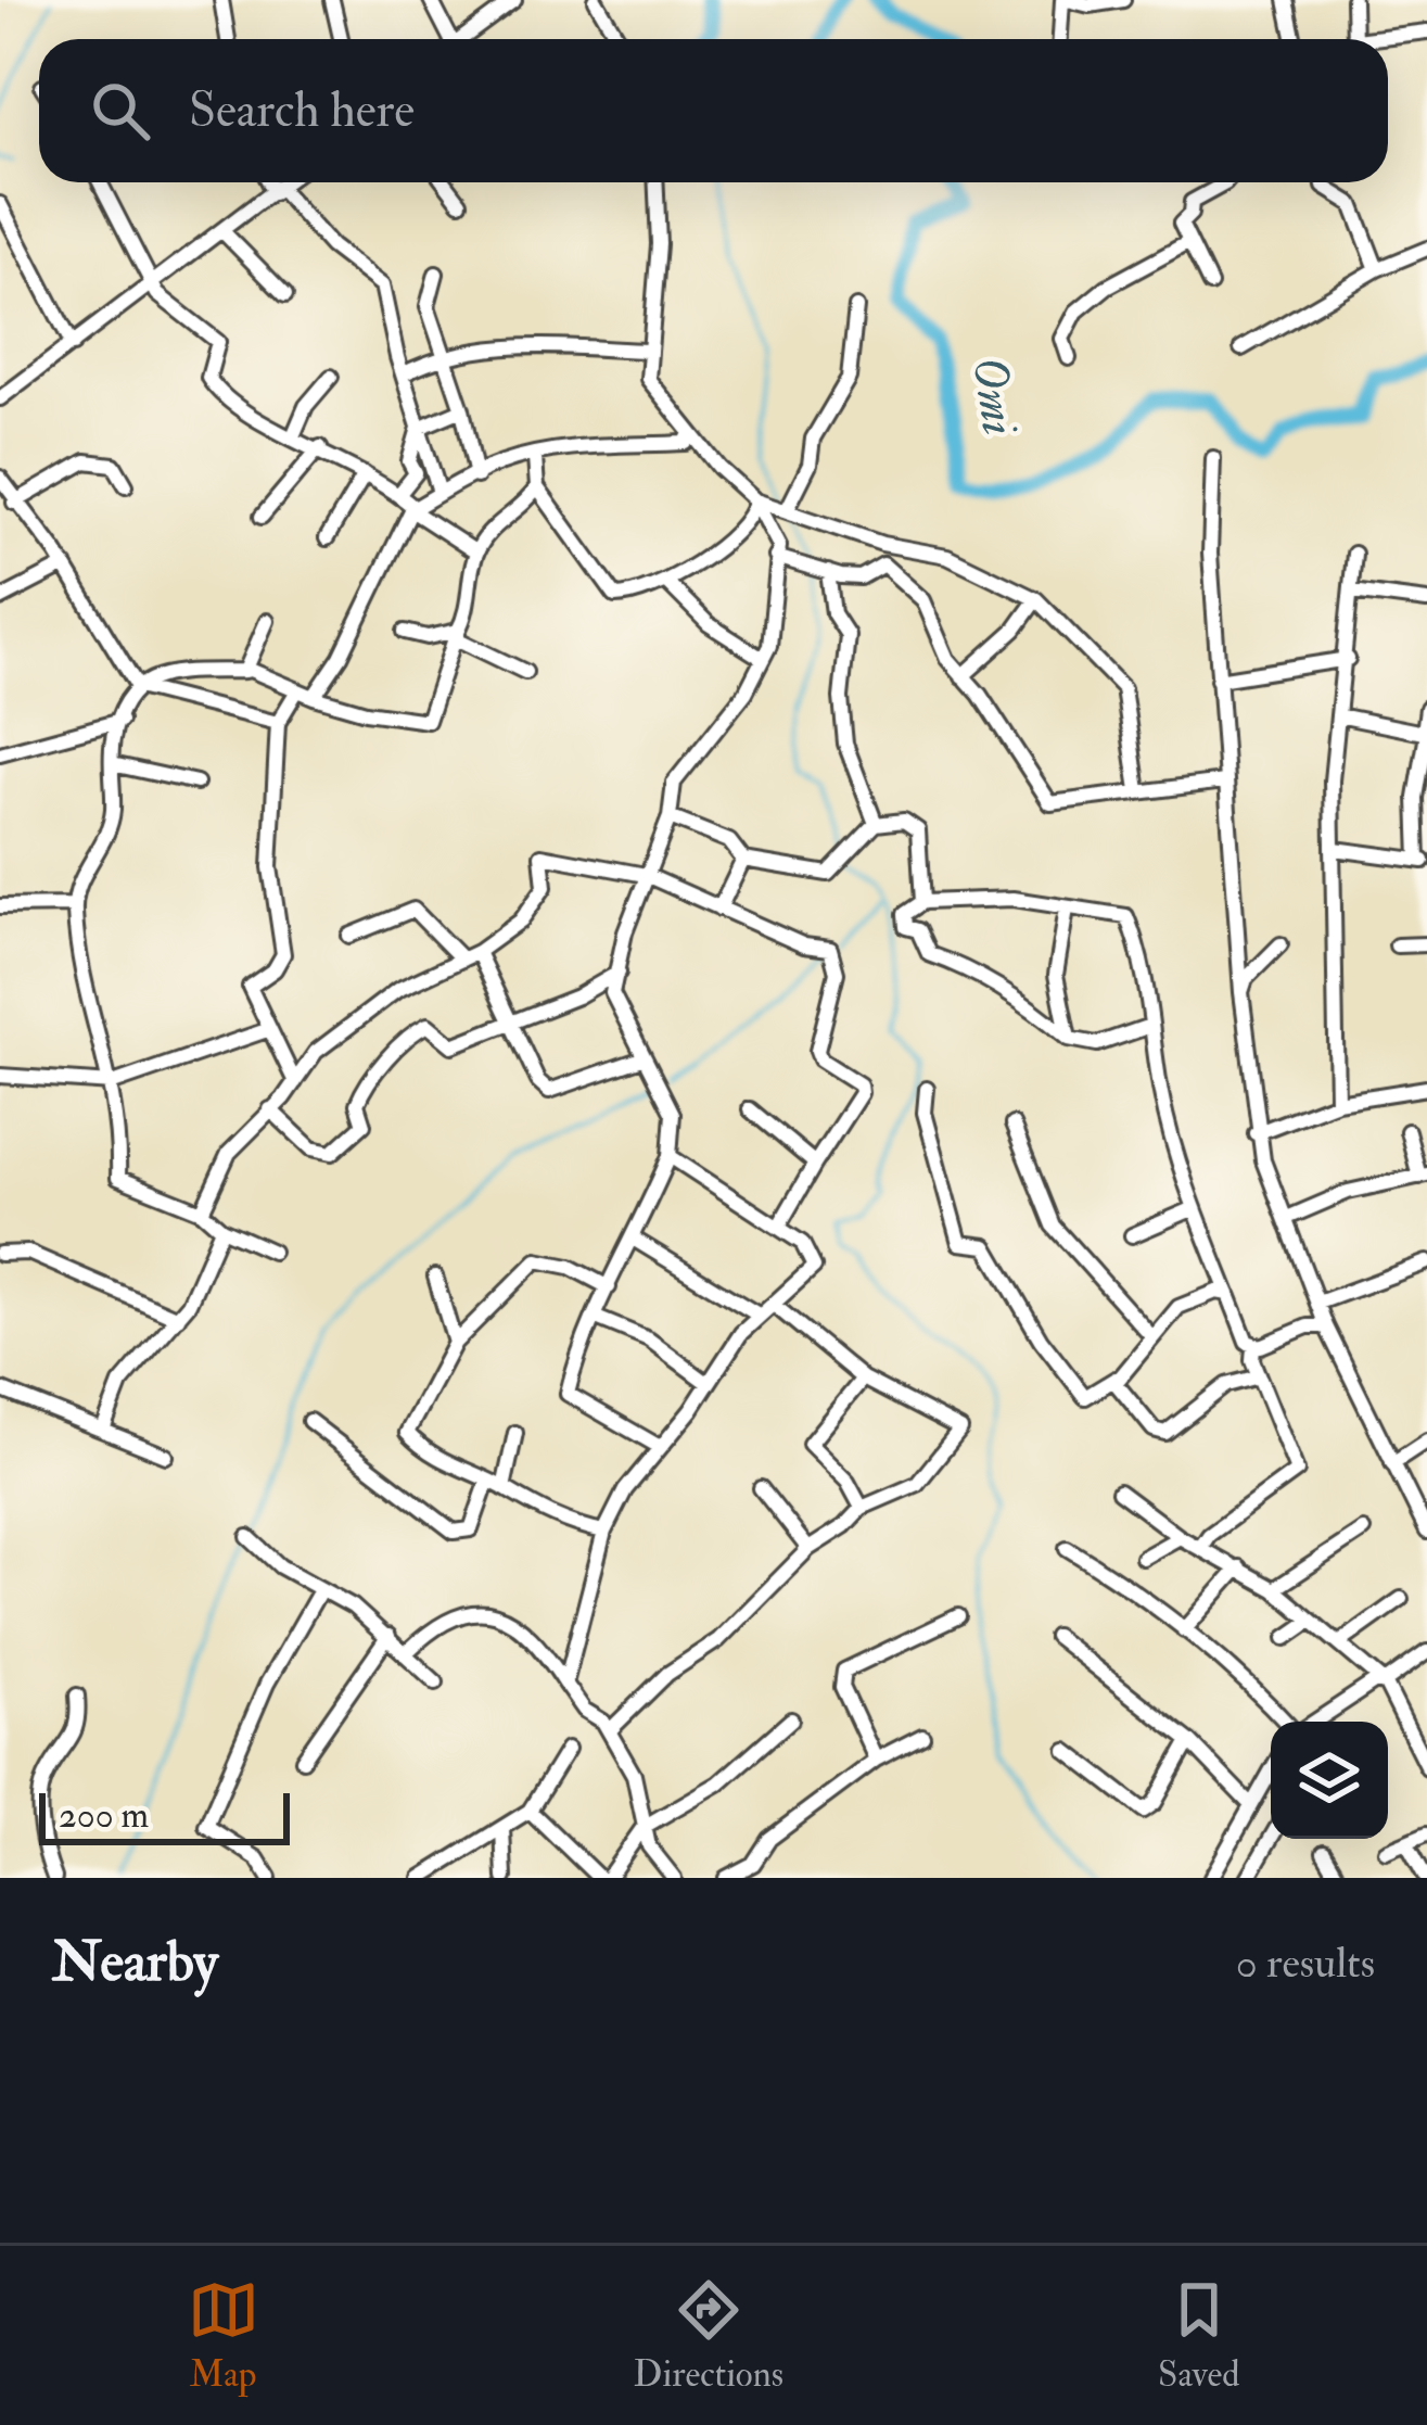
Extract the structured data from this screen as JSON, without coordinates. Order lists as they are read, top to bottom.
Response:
{
  "water": ["Omi"],
  "scale_bar": "200 m",
  "page": {
    "search": "Search here",
    "scale": "200 m",
    "heading": ["Nearby", "0 results"],
    "nav": ["Map", "Directions", "Saved"]
  }
}
